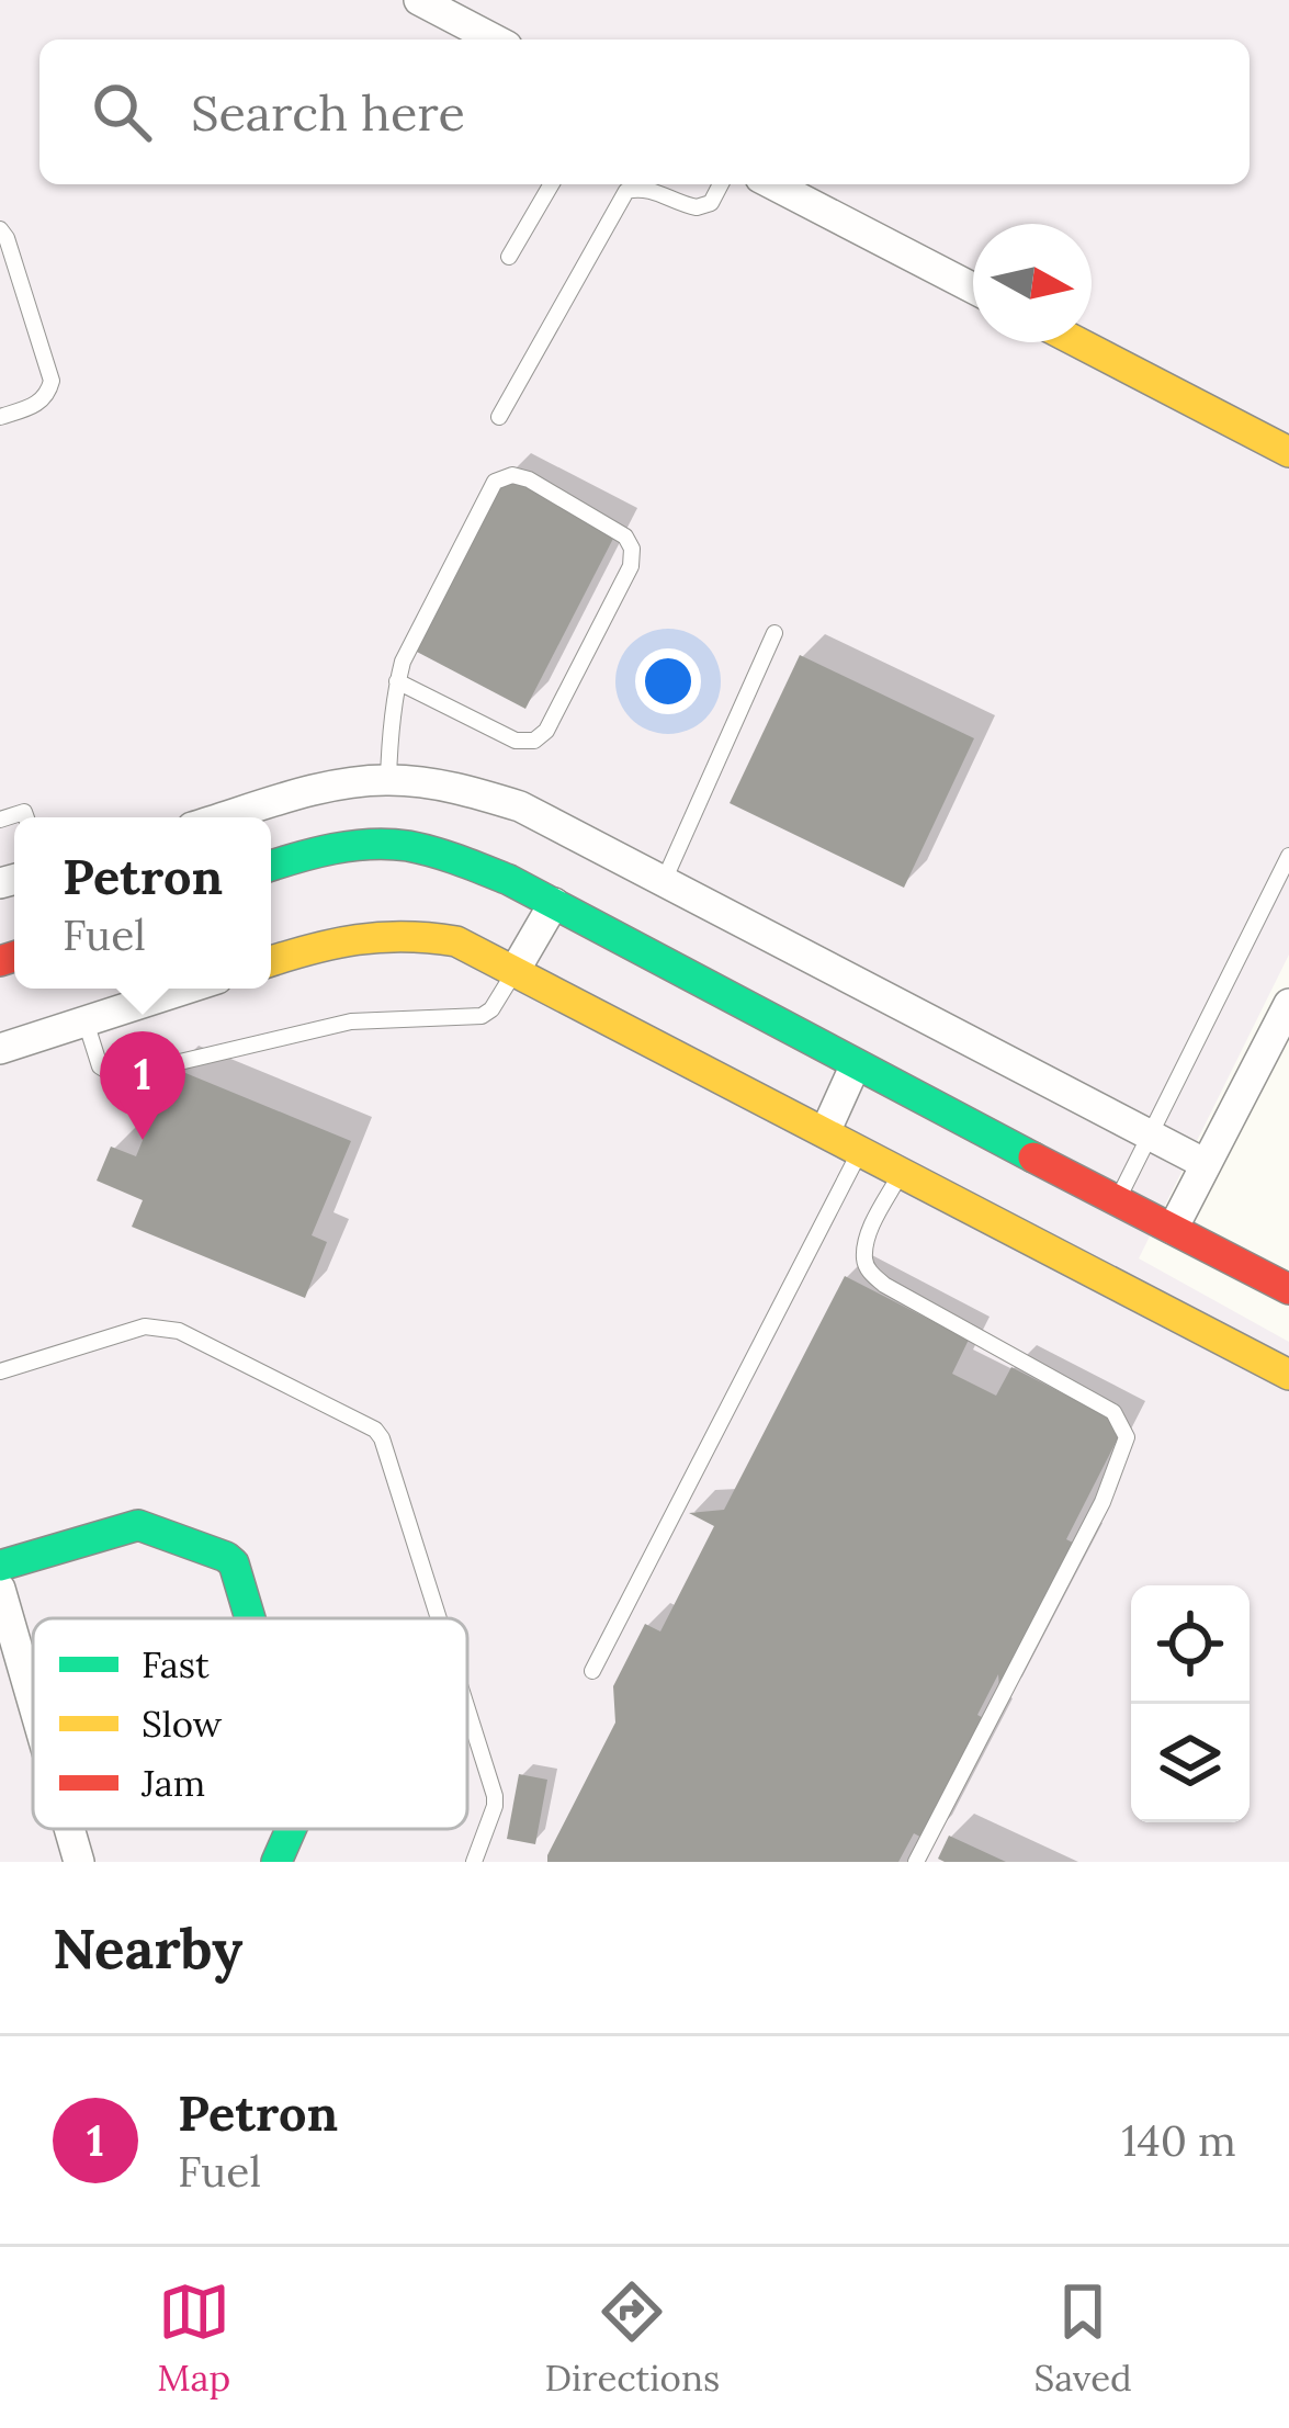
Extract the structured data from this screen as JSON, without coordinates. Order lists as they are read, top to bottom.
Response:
{
  "legend": ["Fast", "Slow", "Jam"],
  "north": "right",
  "page": {
    "search": "Search here",
    "popup": ["Petron", "Fuel"],
    "pins": "1",
    "heading": "Nearby",
    "list": [
      {
        "mark": "1",
        "name": "Petron",
        "note": "Fuel",
        "value": "140 m"
      }
    ],
    "nav": ["Map", "Directions", "Saved"]
  }
}
